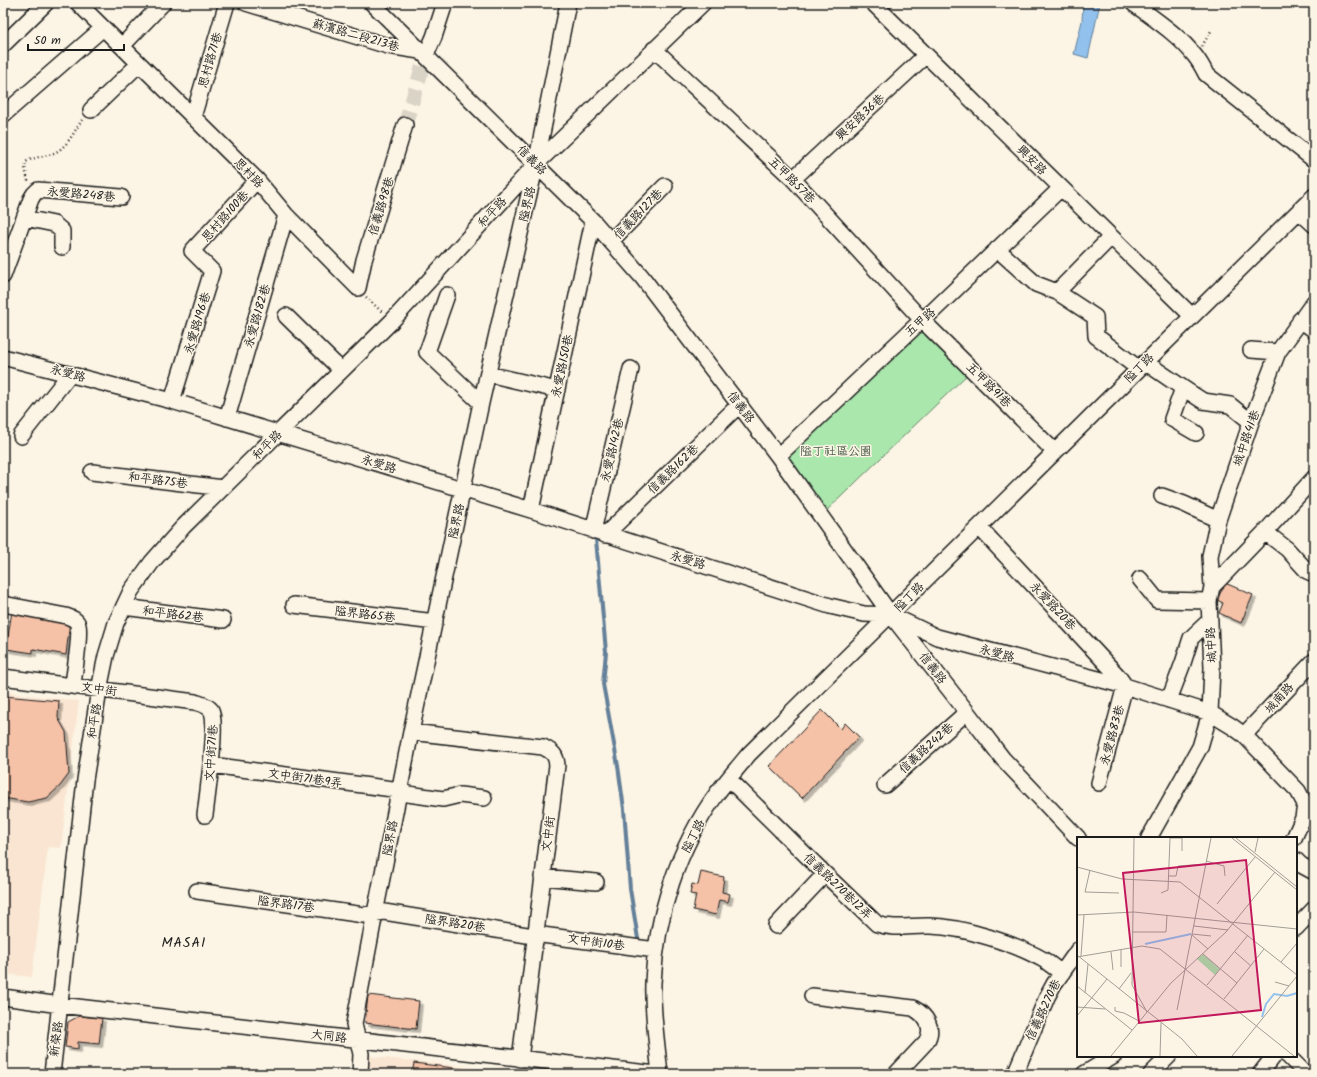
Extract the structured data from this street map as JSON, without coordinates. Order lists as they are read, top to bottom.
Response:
{
  "streets": {
    "street": [
      "蘇濱路二段213巷",
      "思村路71巷",
      "興安路36巷",
      "信義路",
      "興安路",
      "思村路",
      "五甲路57巷",
      "永愛路248巷",
      "隘界路",
      "信義路98巷",
      "和平路",
      "信義路127巷",
      "思村路100巷",
      "永愛路182巷",
      "五甲路",
      "永愛路196巷",
      "永愛路150巷",
      "隘丁路",
      "永愛路",
      "五甲路91巷",
      "城中路41巷",
      "永愛路142巷",
      "信義路162巷",
      "和平路75巷",
      "永愛路20巷",
      "和平路62巷",
      "隘界路65巷",
      "城中路",
      "文中街",
      "城南路",
      "永愛路83巷",
      "信義路242巷",
      "文中街71巷",
      "文中街71巷9弄",
      "信義路270巷12弄",
      "隘界路17巷",
      "隘界路20巷",
      "文中街10巷",
      "信義路270巷",
      "大同路",
      "新榮路"
    ]
  },
  "crossings": [
    ["蘇濱路二段213巷", "信義路"],
    ["思村路71巷", "思村路"],
    ["興安路36巷", "興安路"],
    ["興安路36巷", "五甲路57巷"],
    ["信義路", "隘界路"],
    ["信義路", "和平路"],
    ["信義路", "信義路127巷"],
    ["信義路", "五甲路"],
    ["信義路", "永愛路150巷"],
    ["信義路", "隘丁路"],
    ["信義路", "永愛路"],
    ["信義路", "信義路162巷"],
    ["信義路", "信義路242巷"],
    ["興安路", "五甲路"],
    ["興安路", "隘丁路"],
    ["思村路", "信義路98巷"],
    ["思村路", "思村路100巷"],
    ["思村路", "永愛路182巷"],
    ["五甲路57巷", "和平路"],
    ["五甲路57巷", "五甲路"],
    ["五甲路57巷", "五甲路91巷"],
    ["隘界路", "和平路"],
    ["隘界路", "永愛路"],
    ["隘界路", "隘界路65巷"],
    ["隘界路", "文中街"],
    ["隘界路", "文中街71巷9弄"],
    ["隘界路", "隘界路17巷"],
    ["隘界路", "隘界路20巷"],
    ["隘界路", "大同路"],
    ["和平路", "永愛路"],
    ["和平路", "和平路75巷"],
    ["和平路", "和平路62巷"],
    ["和平路", "文中街"],
    ["和平路", "大同路"],
    ["和平路", "新榮路"],
    ["思村路100巷", "永愛路196巷"],
    ["永愛路182巷", "永愛路"],
    ["五甲路", "五甲路91巷"],
    ["永愛路196巷", "永愛路"],
    ["永愛路150巷", "永愛路"],
    ["隘丁路", "永愛路"],
    ["隘丁路", "五甲路91巷"],
    ["隘丁路", "永愛路20巷"],
    ["隘丁路", "信義路270巷12弄"],
    ["隘丁路", "文中街10巷"],
    ["永愛路", "永愛路142巷"],
    ["永愛路", "信義路162巷"],
    ["永愛路", "永愛路20巷"],
    ["永愛路", "城中路"],
    ["永愛路", "城南路"],
    ["永愛路", "永愛路83巷"],
    ["城中路41巷", "城中路"],
    ["永愛路142巷", "信義路162巷"],
    ["永愛路20巷", "永愛路83巷"],
    ["文中街", "文中街71巷"],
    ["文中街", "隘界路20巷"],
    ["文中街", "文中街10巷"],
    ["文中街", "大同路"],
    ["文中街71巷", "文中街71巷9弄"],
    ["信義路270巷12弄", "信義路270巷"],
    ["隘界路17巷", "隘界路20巷"],
    ["隘界路20巷", "文中街10巷"],
    ["大同路", "新榮路"]
  ],
  "districts": ["MASAI"],
  "parks": ["隘丁社區公園"],
  "scale_bar": "50 m"
}
